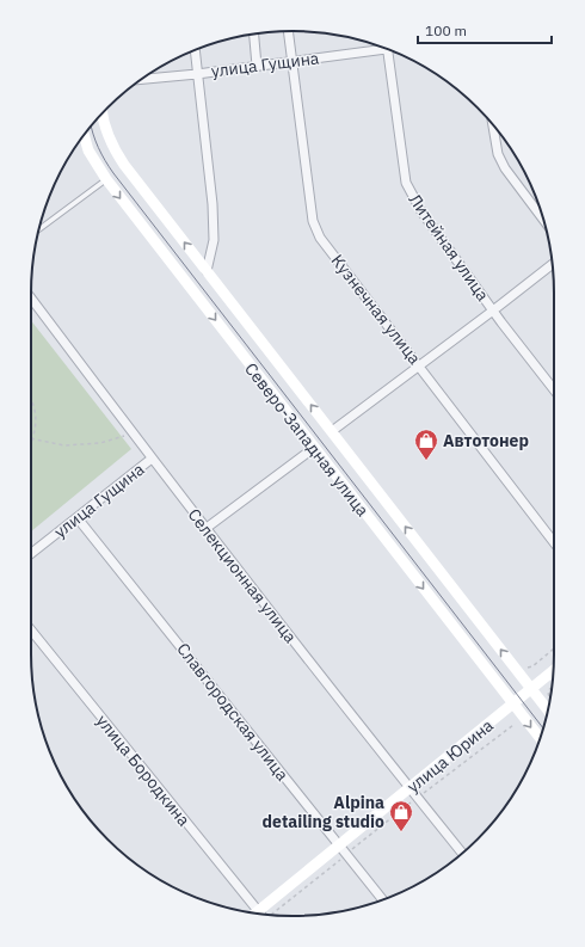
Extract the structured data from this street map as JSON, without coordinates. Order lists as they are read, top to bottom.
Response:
{
  "streets": {
    "main road": ["Северо-Западная улица", "улица Юрина"],
    "street": [
      "улица Гущина",
      "Литейная улица",
      "Кузнечная улица",
      "Селекционная улица",
      "Славгородская улица",
      "улица Бородкина"
    ]
  },
  "crossings": [
    ["улица Гущина", "Кузнечная улица"],
    ["улица Гущина", "Селекционная улица"],
    ["улица Гущина", "Славгородская улица"],
    ["Северо-Западная улица", "улица Юрина"],
    ["Селекционная улица", "улица Юрина"],
    ["Славгородская улица", "улица Юрина"]
  ],
  "places": {
    "shop": ["Автотонер", "Alpina detailing studio"]
  },
  "scale_bar": "100 m"
}
